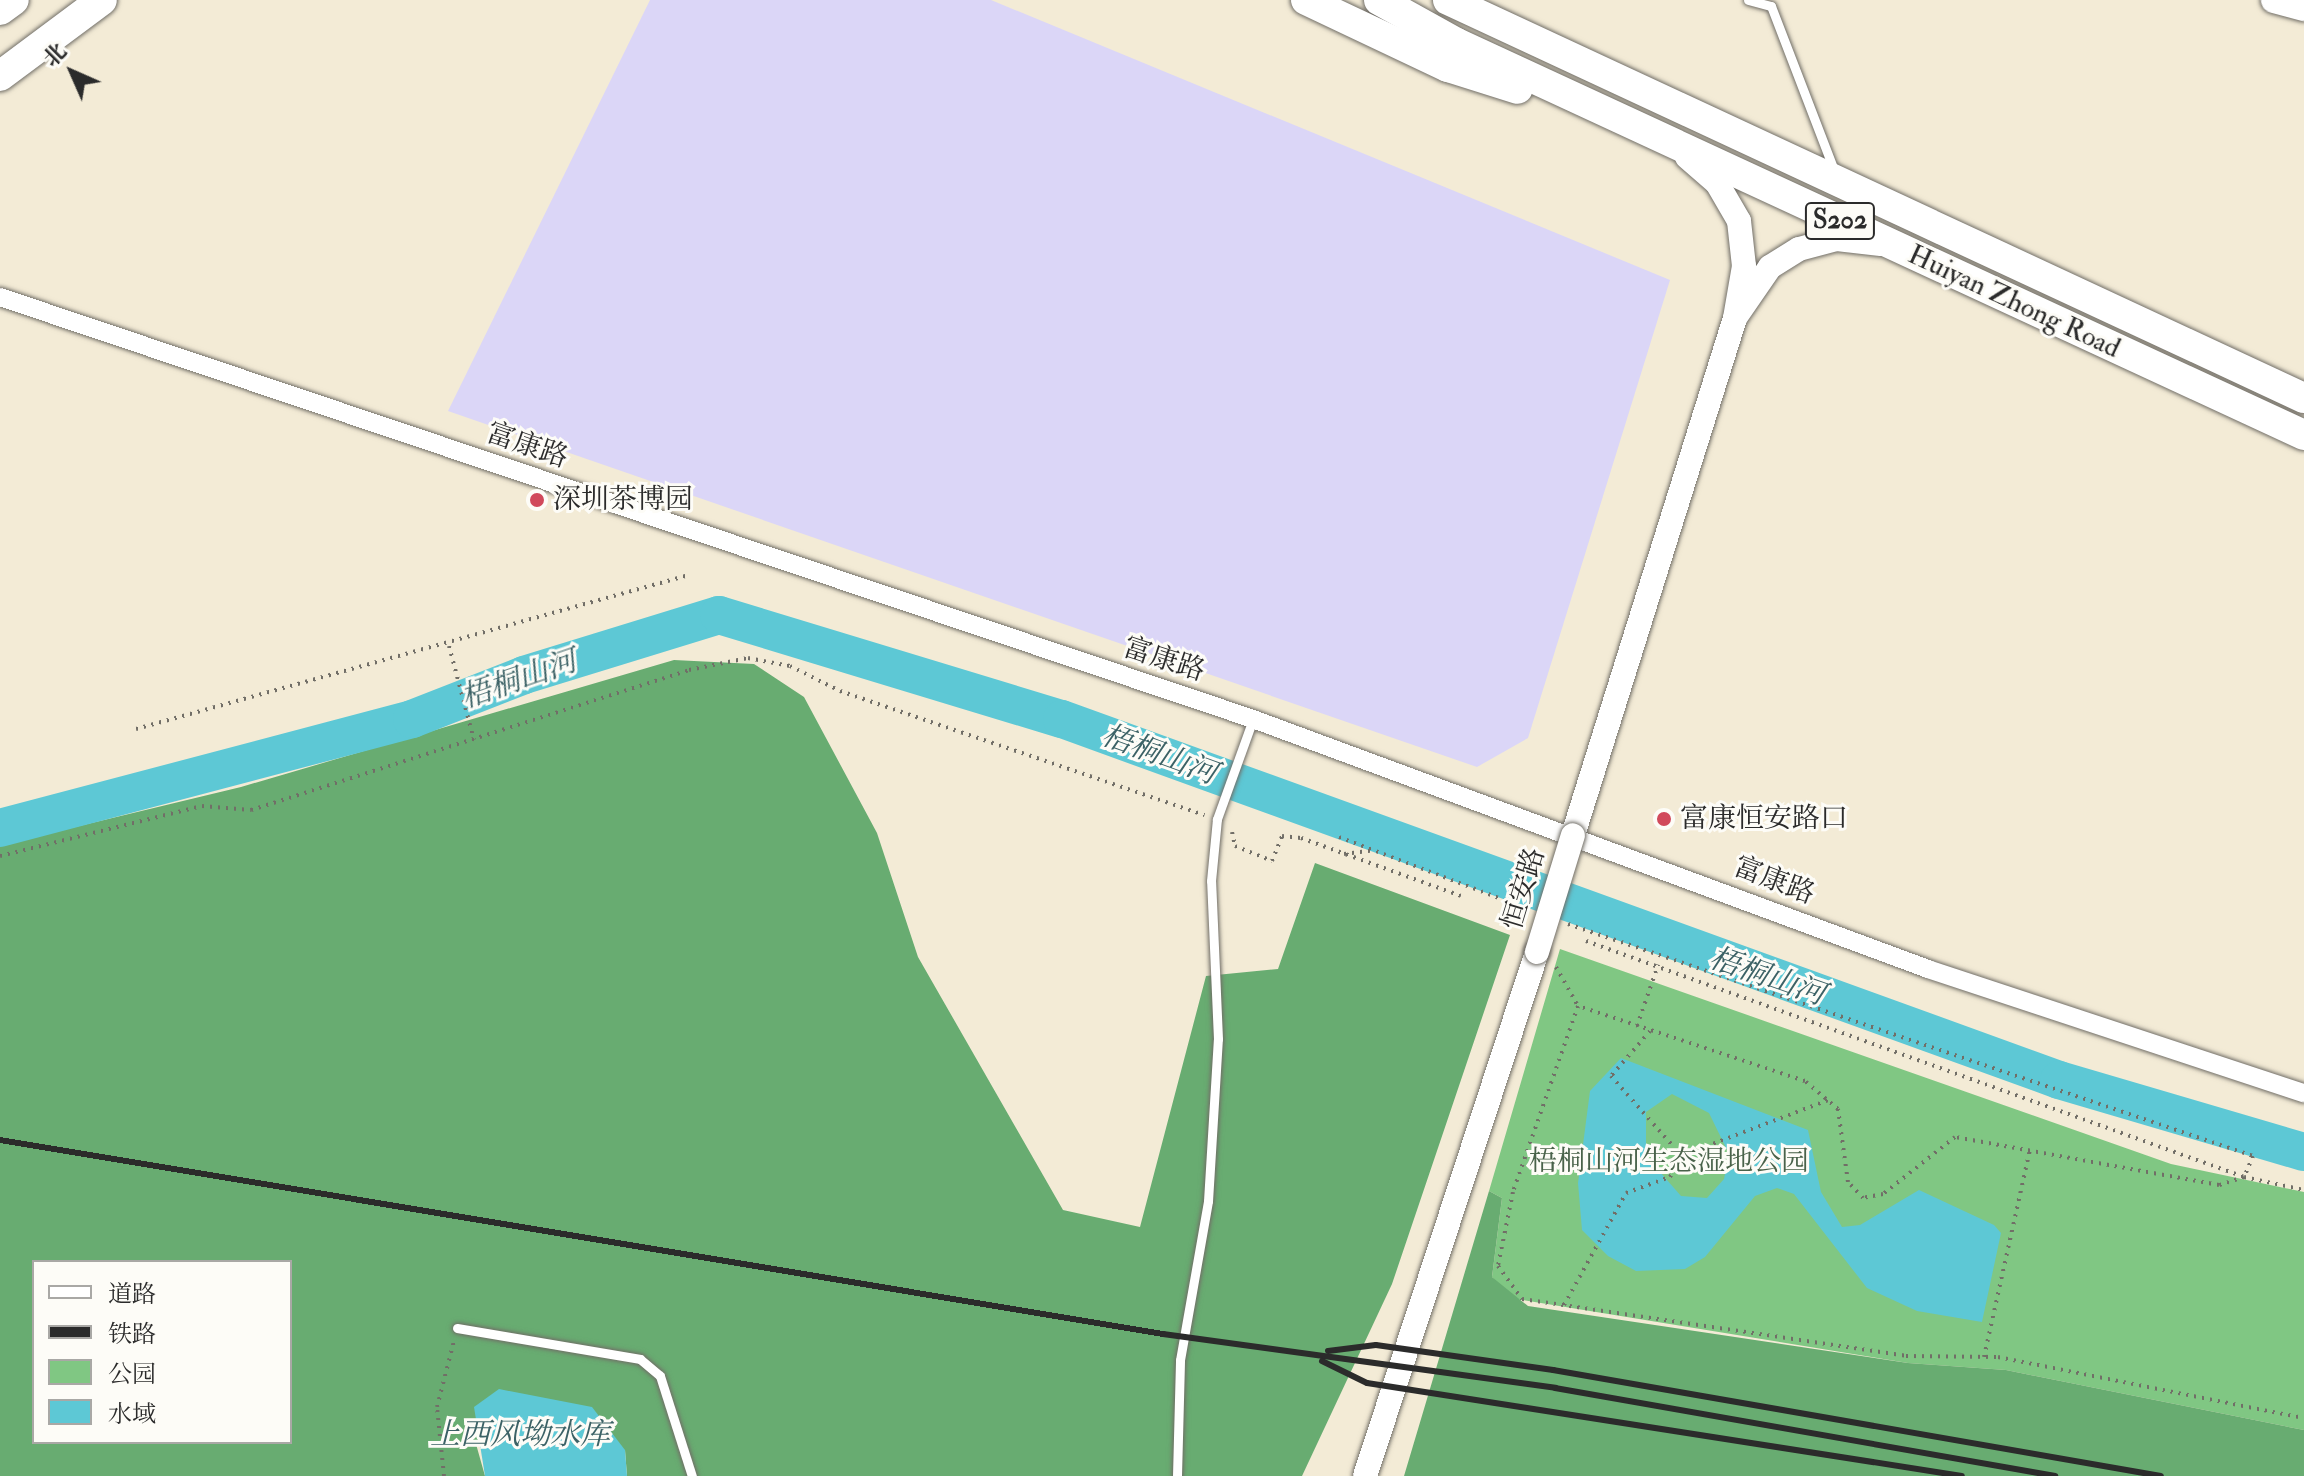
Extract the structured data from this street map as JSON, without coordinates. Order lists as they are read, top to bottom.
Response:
{
  "streets": {
    "main road": ["S202", "Huiyan Zhong Road"],
    "street": ["富康路", "恒安路"]
  },
  "crossings": [
    ["富康路", "恒安路"]
  ],
  "water": ["梧桐山河", "上西风坳水库"],
  "parks": ["梧桐山河生态湿地公园"],
  "places": ["深圳茶博园", "富康恒安路口"],
  "legend": [
    "道路",
    "铁路",
    "公园",
    "水域"
  ],
  "north": "top left"
}
